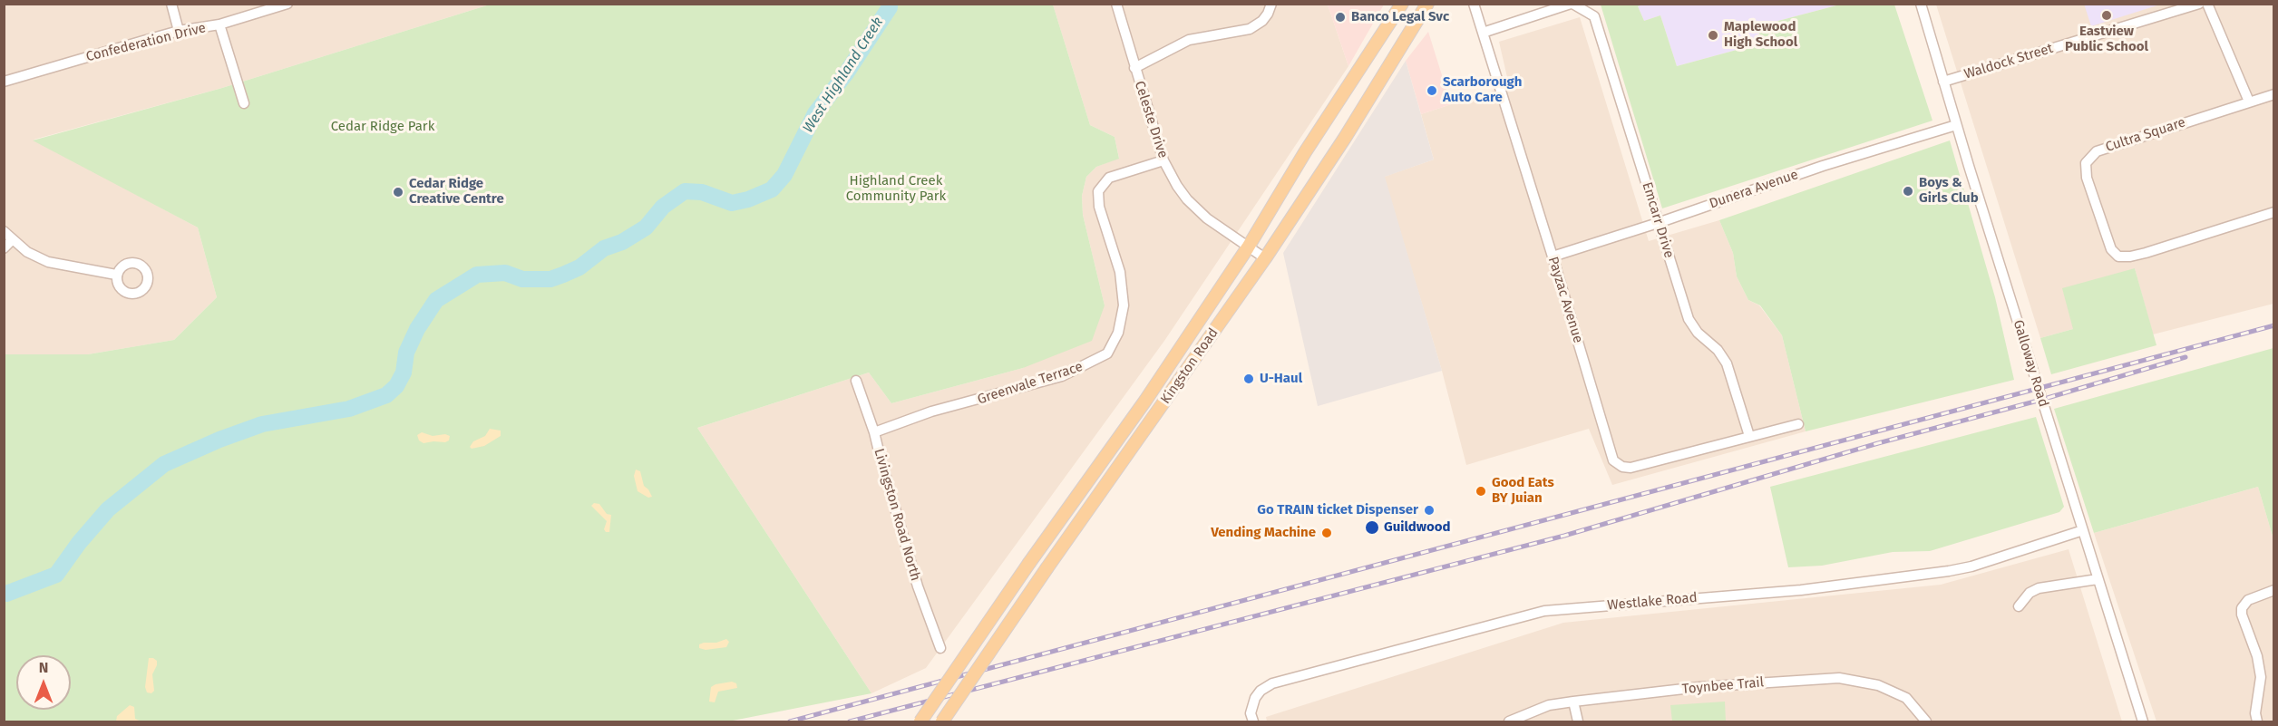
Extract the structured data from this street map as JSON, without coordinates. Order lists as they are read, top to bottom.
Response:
{
  "streets": {
    "main road": ["Kingston Road"],
    "street": [
      "Confederation Drive",
      "Waldock Street",
      "Celeste Drive",
      "Cultra Square",
      "Dunera Avenue",
      "Emcarr Drive",
      "Payzac Avenue",
      "Galloway Road",
      "Greenvale Terrace",
      "Livingston Road North",
      "Westlake Road",
      "Toynbee Trail"
    ]
  },
  "crossings": [
    ["Waldock Street", "Galloway Road"],
    ["Celeste Drive", "Kingston Road"],
    ["Celeste Drive", "Greenvale Terrace"],
    ["Dunera Avenue", "Emcarr Drive"],
    ["Dunera Avenue", "Payzac Avenue"],
    ["Dunera Avenue", "Galloway Road"],
    ["Emcarr Drive", "Payzac Avenue"],
    ["Galloway Road", "Westlake Road"],
    ["Greenvale Terrace", "Livingston Road North"]
  ],
  "water": ["West Highland Creek"],
  "parks": ["Cedar Ridge Park", "Highland Creek Community Park"],
  "places": [
    "Eastview Public School",
    "Banco Legal Svc",
    "Maplewood High School",
    "Scarborough Auto Care",
    "Boys & Girls Club",
    "Cedar Ridge Creative Centre",
    "U-Haul",
    "Good Eats BY Juian",
    "Go TRAIN ticket Dispenser",
    "Guildwood",
    "Vending Machine"
  ],
  "north": "top"
}
